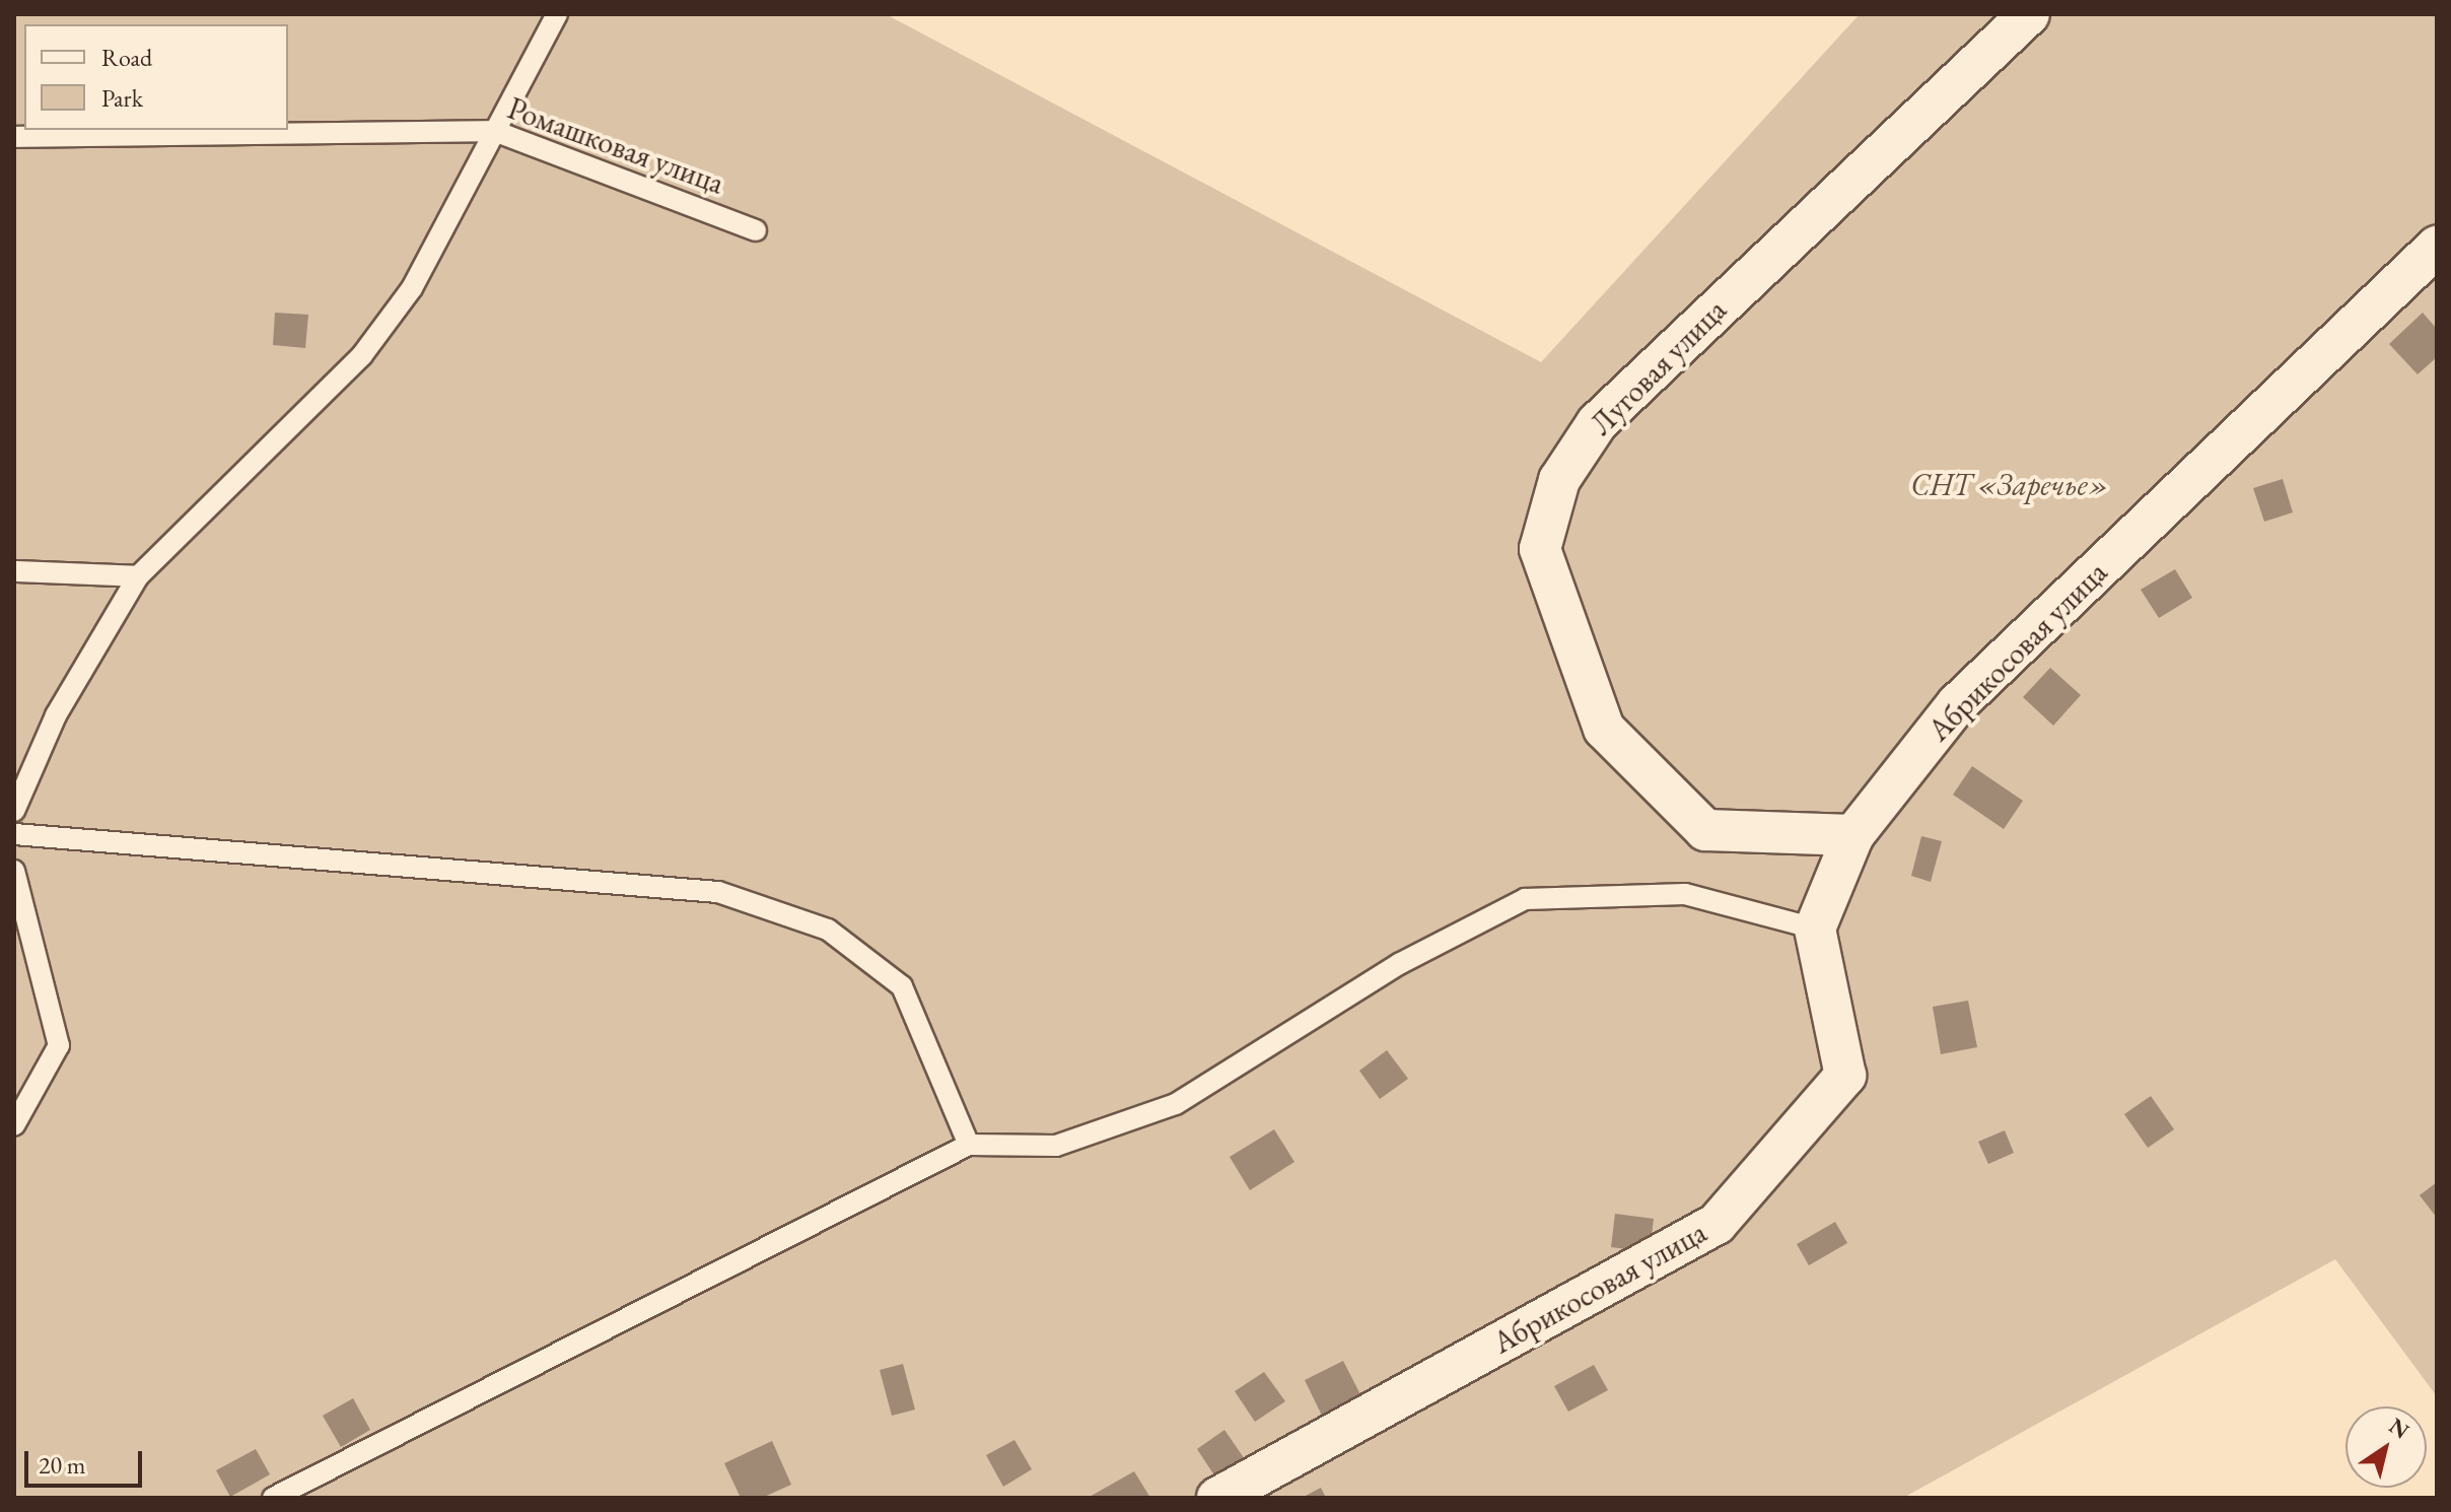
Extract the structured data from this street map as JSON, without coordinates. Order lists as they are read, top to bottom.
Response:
{
  "streets": {
    "street": ["Луговая улица", "Абрикосовая улица"],
    "lane": ["Ромашковая улица"]
  },
  "crossings": [
    ["Луговая улица", "Абрикосовая улица"]
  ],
  "parks": ["СНТ «Заречье»"],
  "legend": ["Road", "Park"],
  "scale_bar": "20 m",
  "north": "top right"
}
